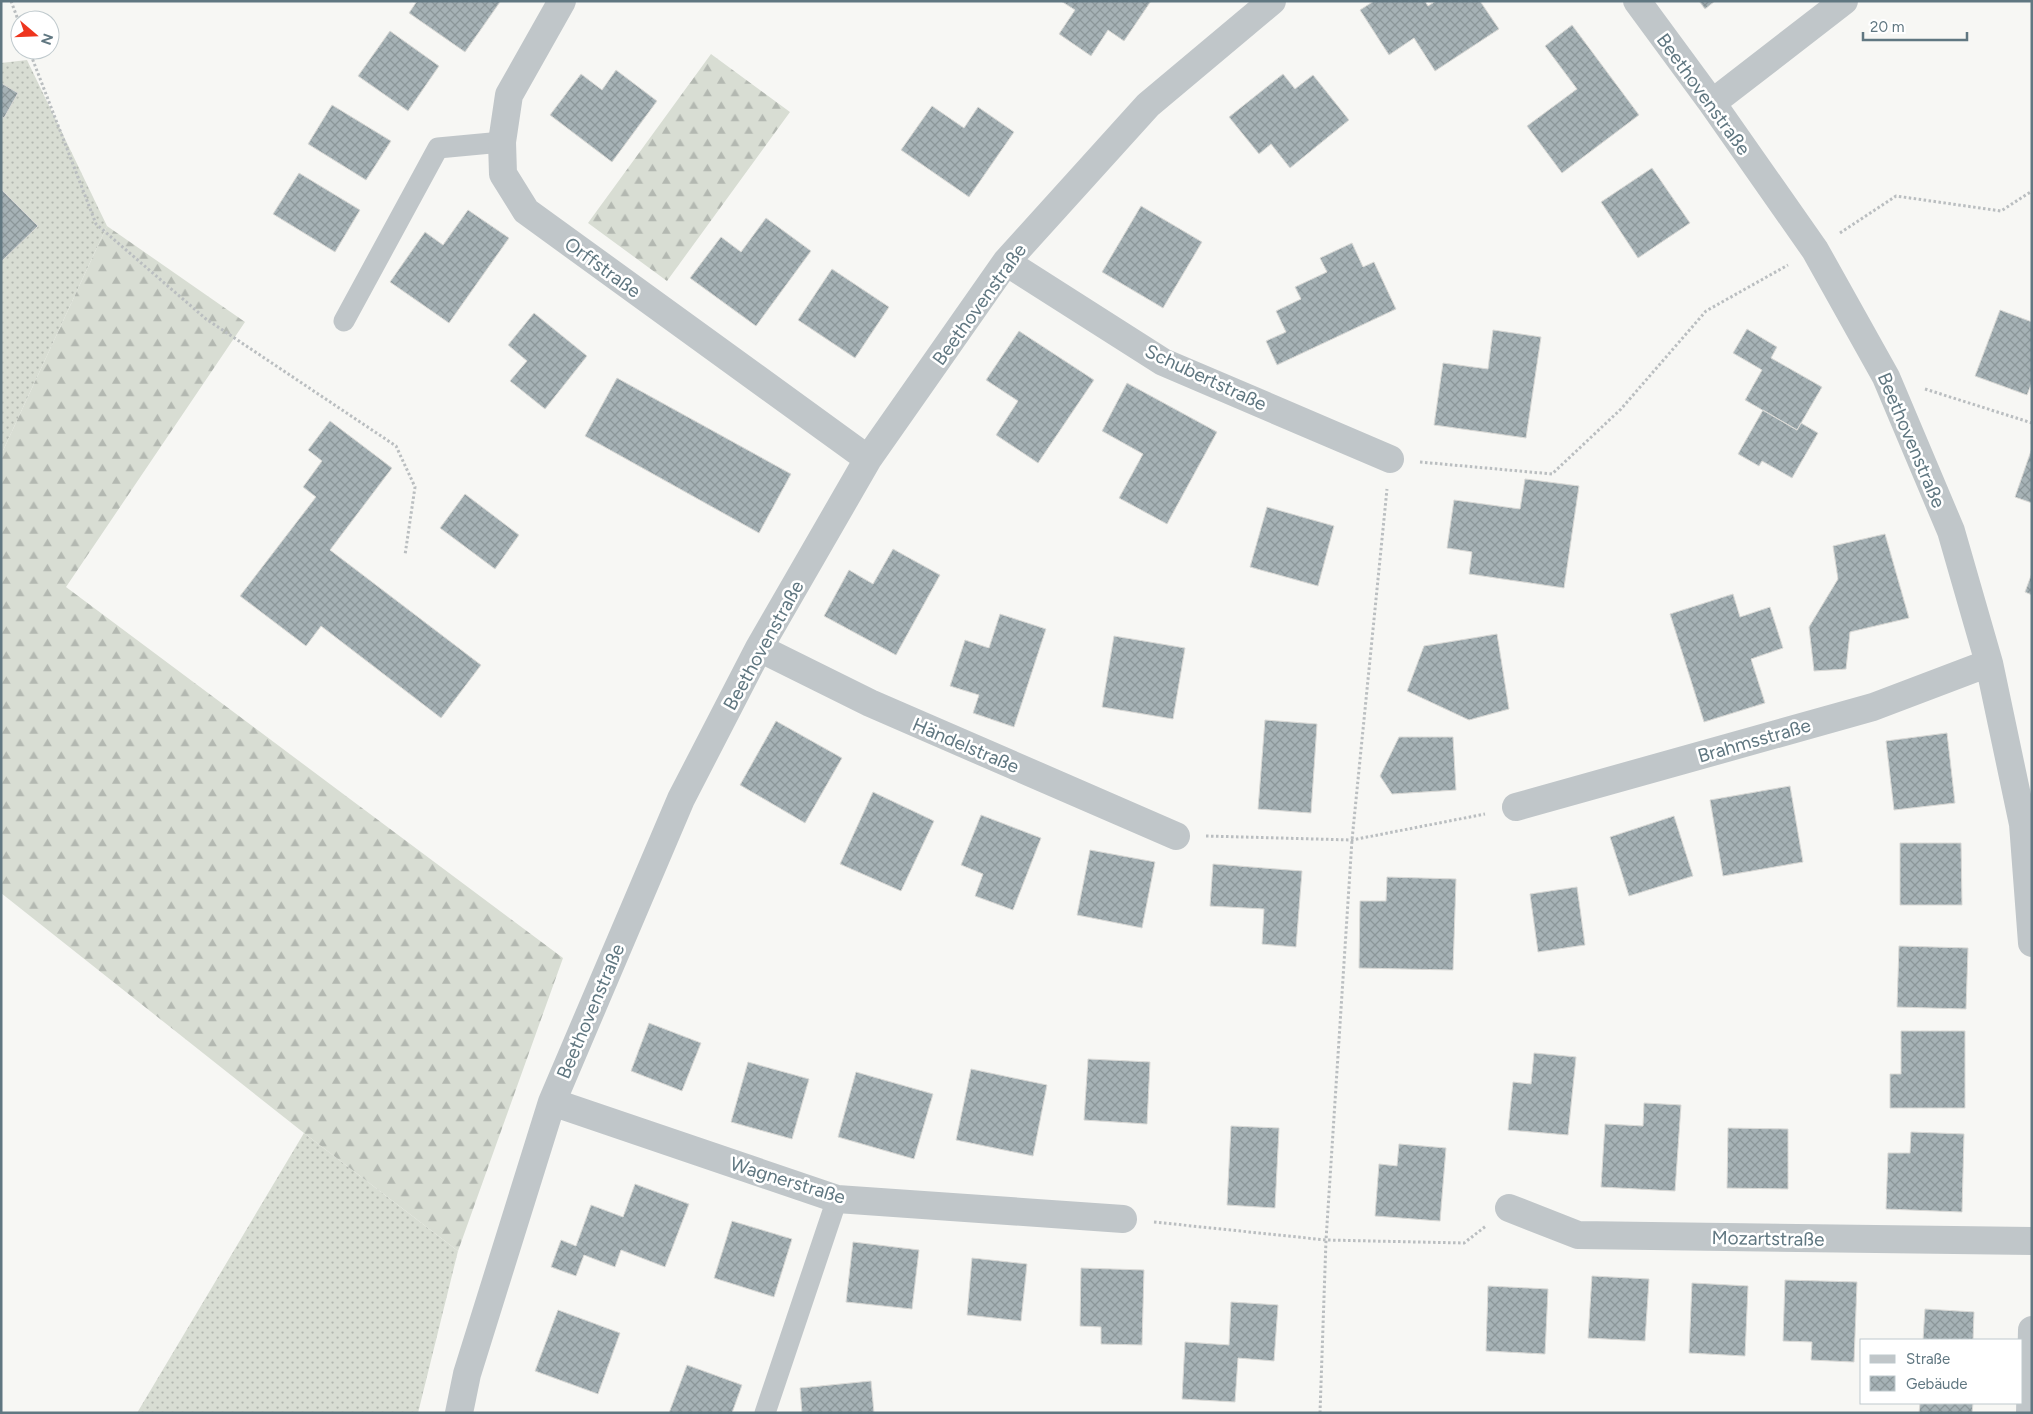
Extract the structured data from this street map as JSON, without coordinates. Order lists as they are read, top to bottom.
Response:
{
  "streets": {
    "street": [
      "Beethovenstraße",
      "Orffstraße",
      "Schubertstraße",
      "Brahmsstraße",
      "Händelstraße",
      "Wagnerstraße",
      "Mozartstraße"
    ]
  },
  "crossings": [
    ["Beethovenstraße", "Orffstraße"],
    ["Beethovenstraße", "Schubertstraße"],
    ["Beethovenstraße", "Brahmsstraße"],
    ["Beethovenstraße", "Händelstraße"],
    ["Beethovenstraße", "Wagnerstraße"]
  ],
  "legend": ["Straße", "Gebäude"],
  "scale_bar": "20 m",
  "north": "right"
}
